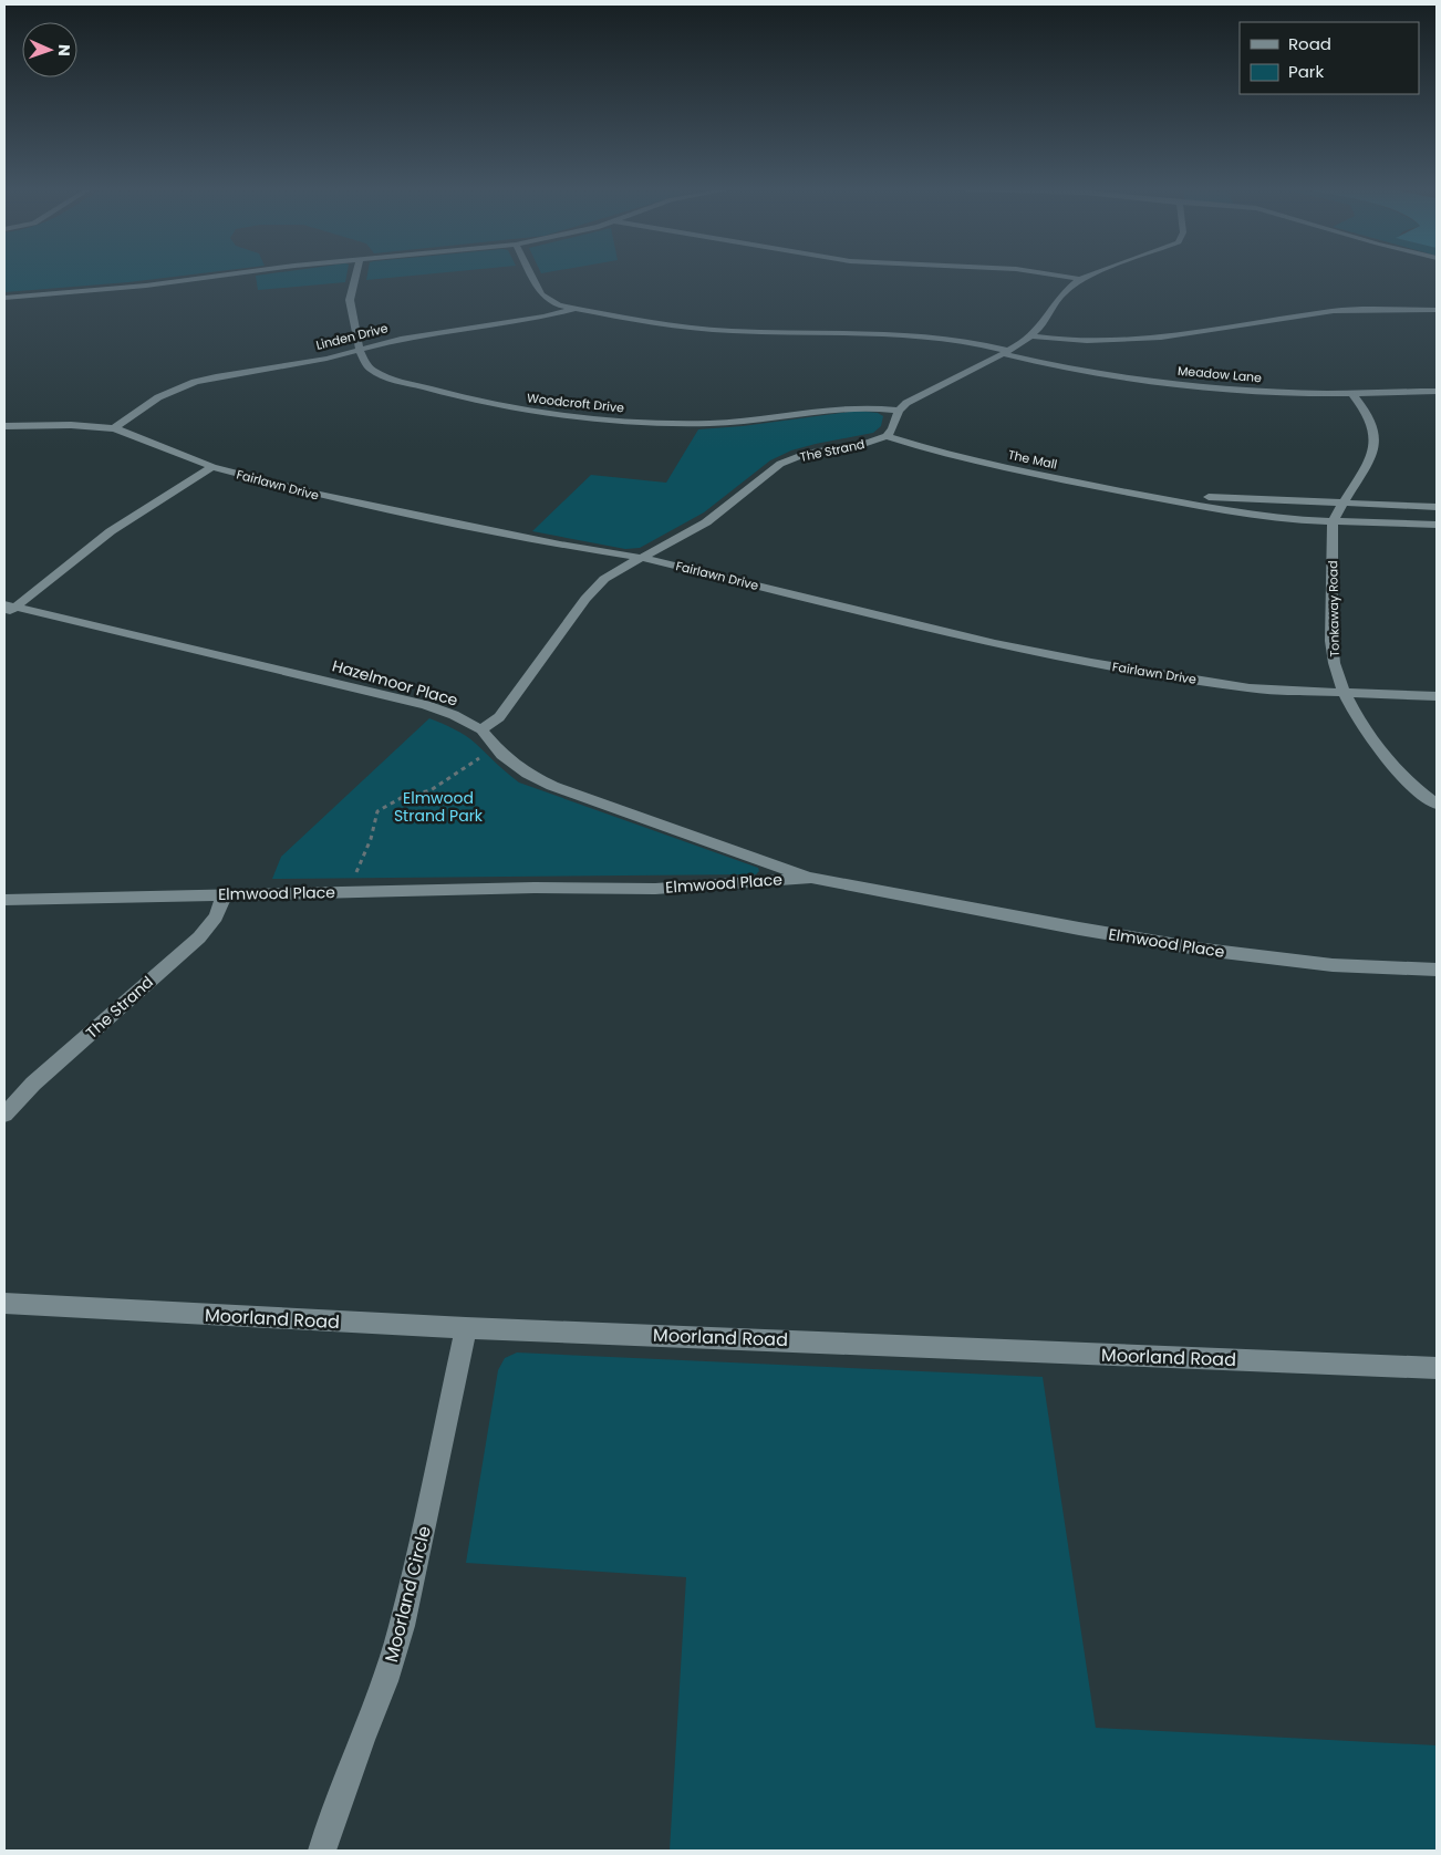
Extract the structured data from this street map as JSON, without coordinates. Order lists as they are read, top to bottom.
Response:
{
  "streets": {
    "street": [
      "Linden Drive",
      "Meadow Lane",
      "Woodcroft Drive",
      "The Strand",
      "The Mall",
      "Fairlawn Drive",
      "Tonkaway Road",
      "Hazelmoor Place",
      "Elmwood Place",
      "Moorland Road",
      "Moorland Circle"
    ]
  },
  "crossings": [
    ["Linden Drive", "Meadow Lane"],
    ["Linden Drive", "Woodcroft Drive"],
    ["Linden Drive", "Fairlawn Drive"],
    ["The Strand", "The Mall"],
    ["The Strand", "Fairlawn Drive"],
    ["The Strand", "Hazelmoor Place"],
    ["The Strand", "Elmwood Place"],
    ["The Mall", "Tonkaway Road"],
    ["Fairlawn Drive", "Tonkaway Road"],
    ["Hazelmoor Place", "Elmwood Place"],
    ["Moorland Road", "Moorland Circle"]
  ],
  "parks": ["Elmwood Strand Park"],
  "legend": ["Road", "Park"],
  "north": "right"
}
